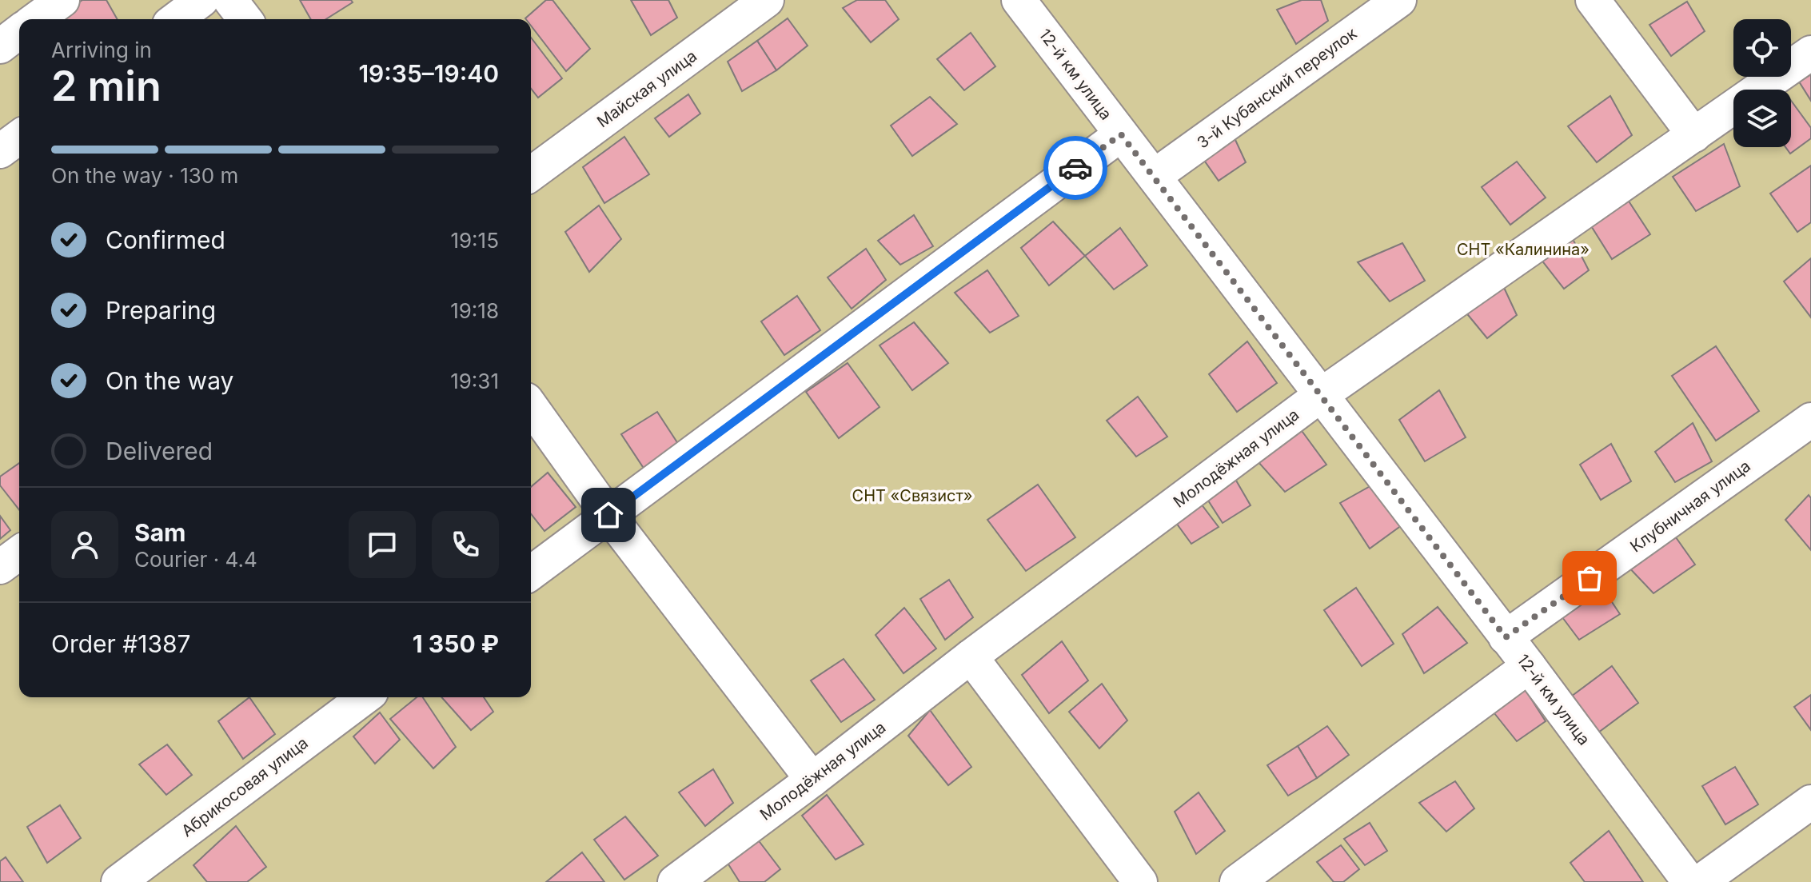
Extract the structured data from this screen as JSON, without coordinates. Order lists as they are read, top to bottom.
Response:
{
  "streets": {
    "street": [
      "12-й км улица",
      "3-й Кубанский переулок",
      "Майская улица",
      "Молодёжная улица",
      "Клубничная улица",
      "Абрикосовая улица"
    ]
  },
  "crossings": [
    ["12-й км улица", "3-й Кубанский переулок"],
    ["12-й км улица", "Молодёжная улица"],
    ["12-й км улица", "Клубничная улица"]
  ],
  "parks": ["СНТ «Калинина»", "СНТ «Связист»"],
  "page": {
    "heading": ["2 min", "Arriving in", "19:35–19:40"],
    "panel": [
      "Sam",
      "Courier · 4.4",
      "Order #1387",
      "1 350 ₽"
    ],
    "bar": "On the way · 130 m",
    "list": [
      ["Confirmed", "19:15"],
      ["Preparing", "19:18"],
      ["On the way", "19:31"],
      "Delivered"
    ]
  }
}
